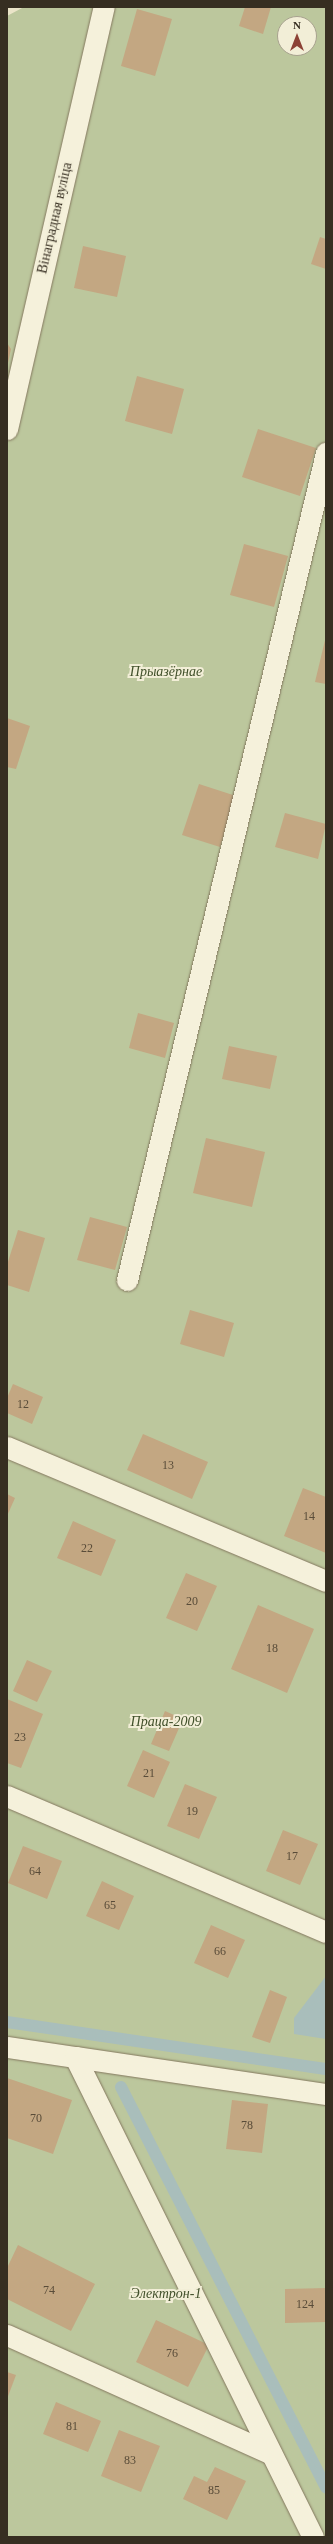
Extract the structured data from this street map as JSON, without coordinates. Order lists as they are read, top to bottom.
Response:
{
  "streets": {
    "lane": ["Вінаградная вуліца"]
  },
  "parks": ["Прыазёрнае", "Праца-2009", "Электрон-1"],
  "house_numbers": [
    "12",
    "13",
    "14",
    "22",
    "20",
    "18",
    "23",
    "21",
    "19",
    "17",
    "64",
    "65",
    "66",
    "70",
    "78",
    "74",
    "124",
    "76",
    "81",
    "83",
    "85"
  ],
  "north": "top"
}
